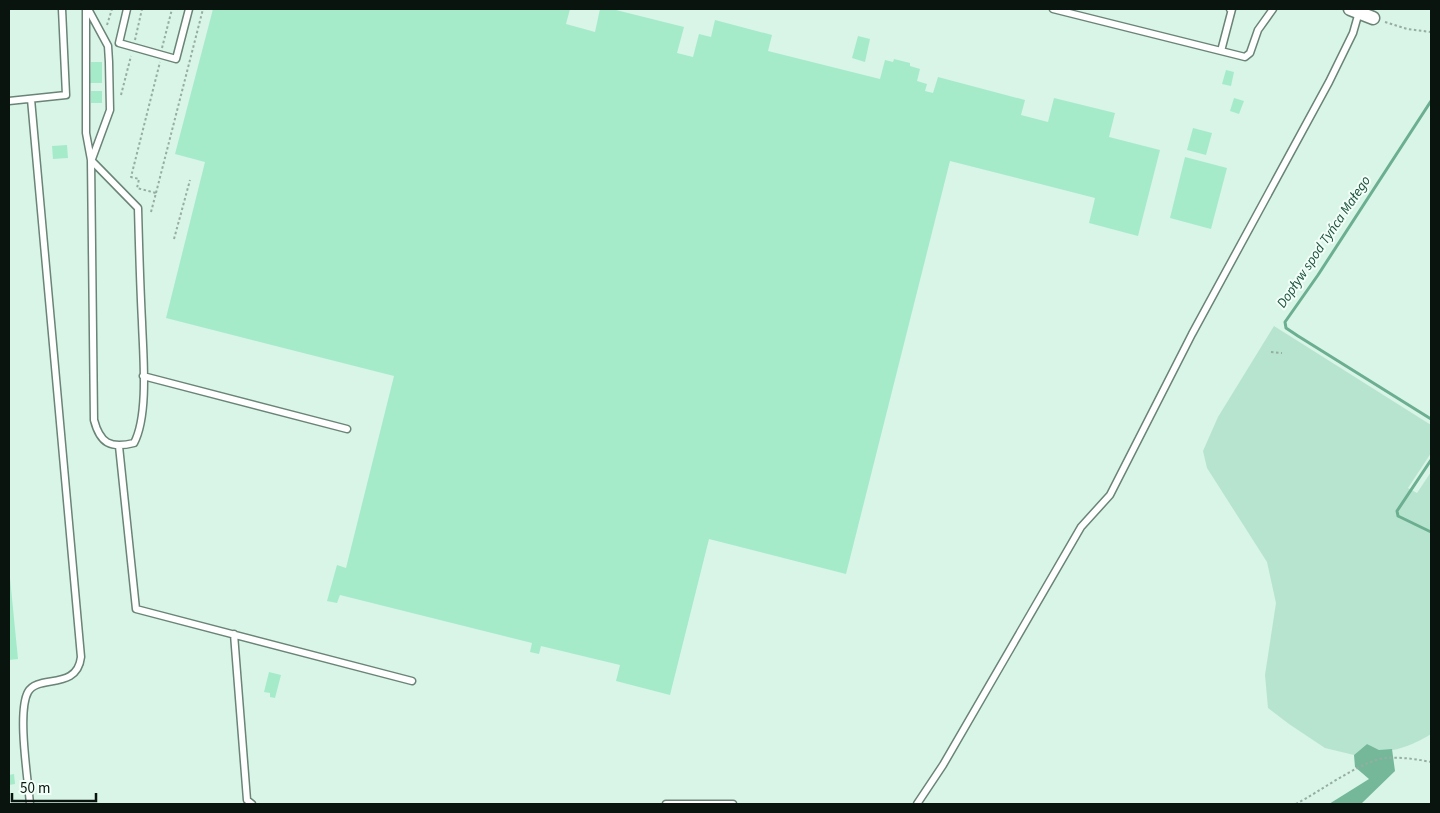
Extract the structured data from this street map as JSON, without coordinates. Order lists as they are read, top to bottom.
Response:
{
  "water": ["Dopływ spod Tyńca Małego"],
  "scale_bar": "50 m"
}
